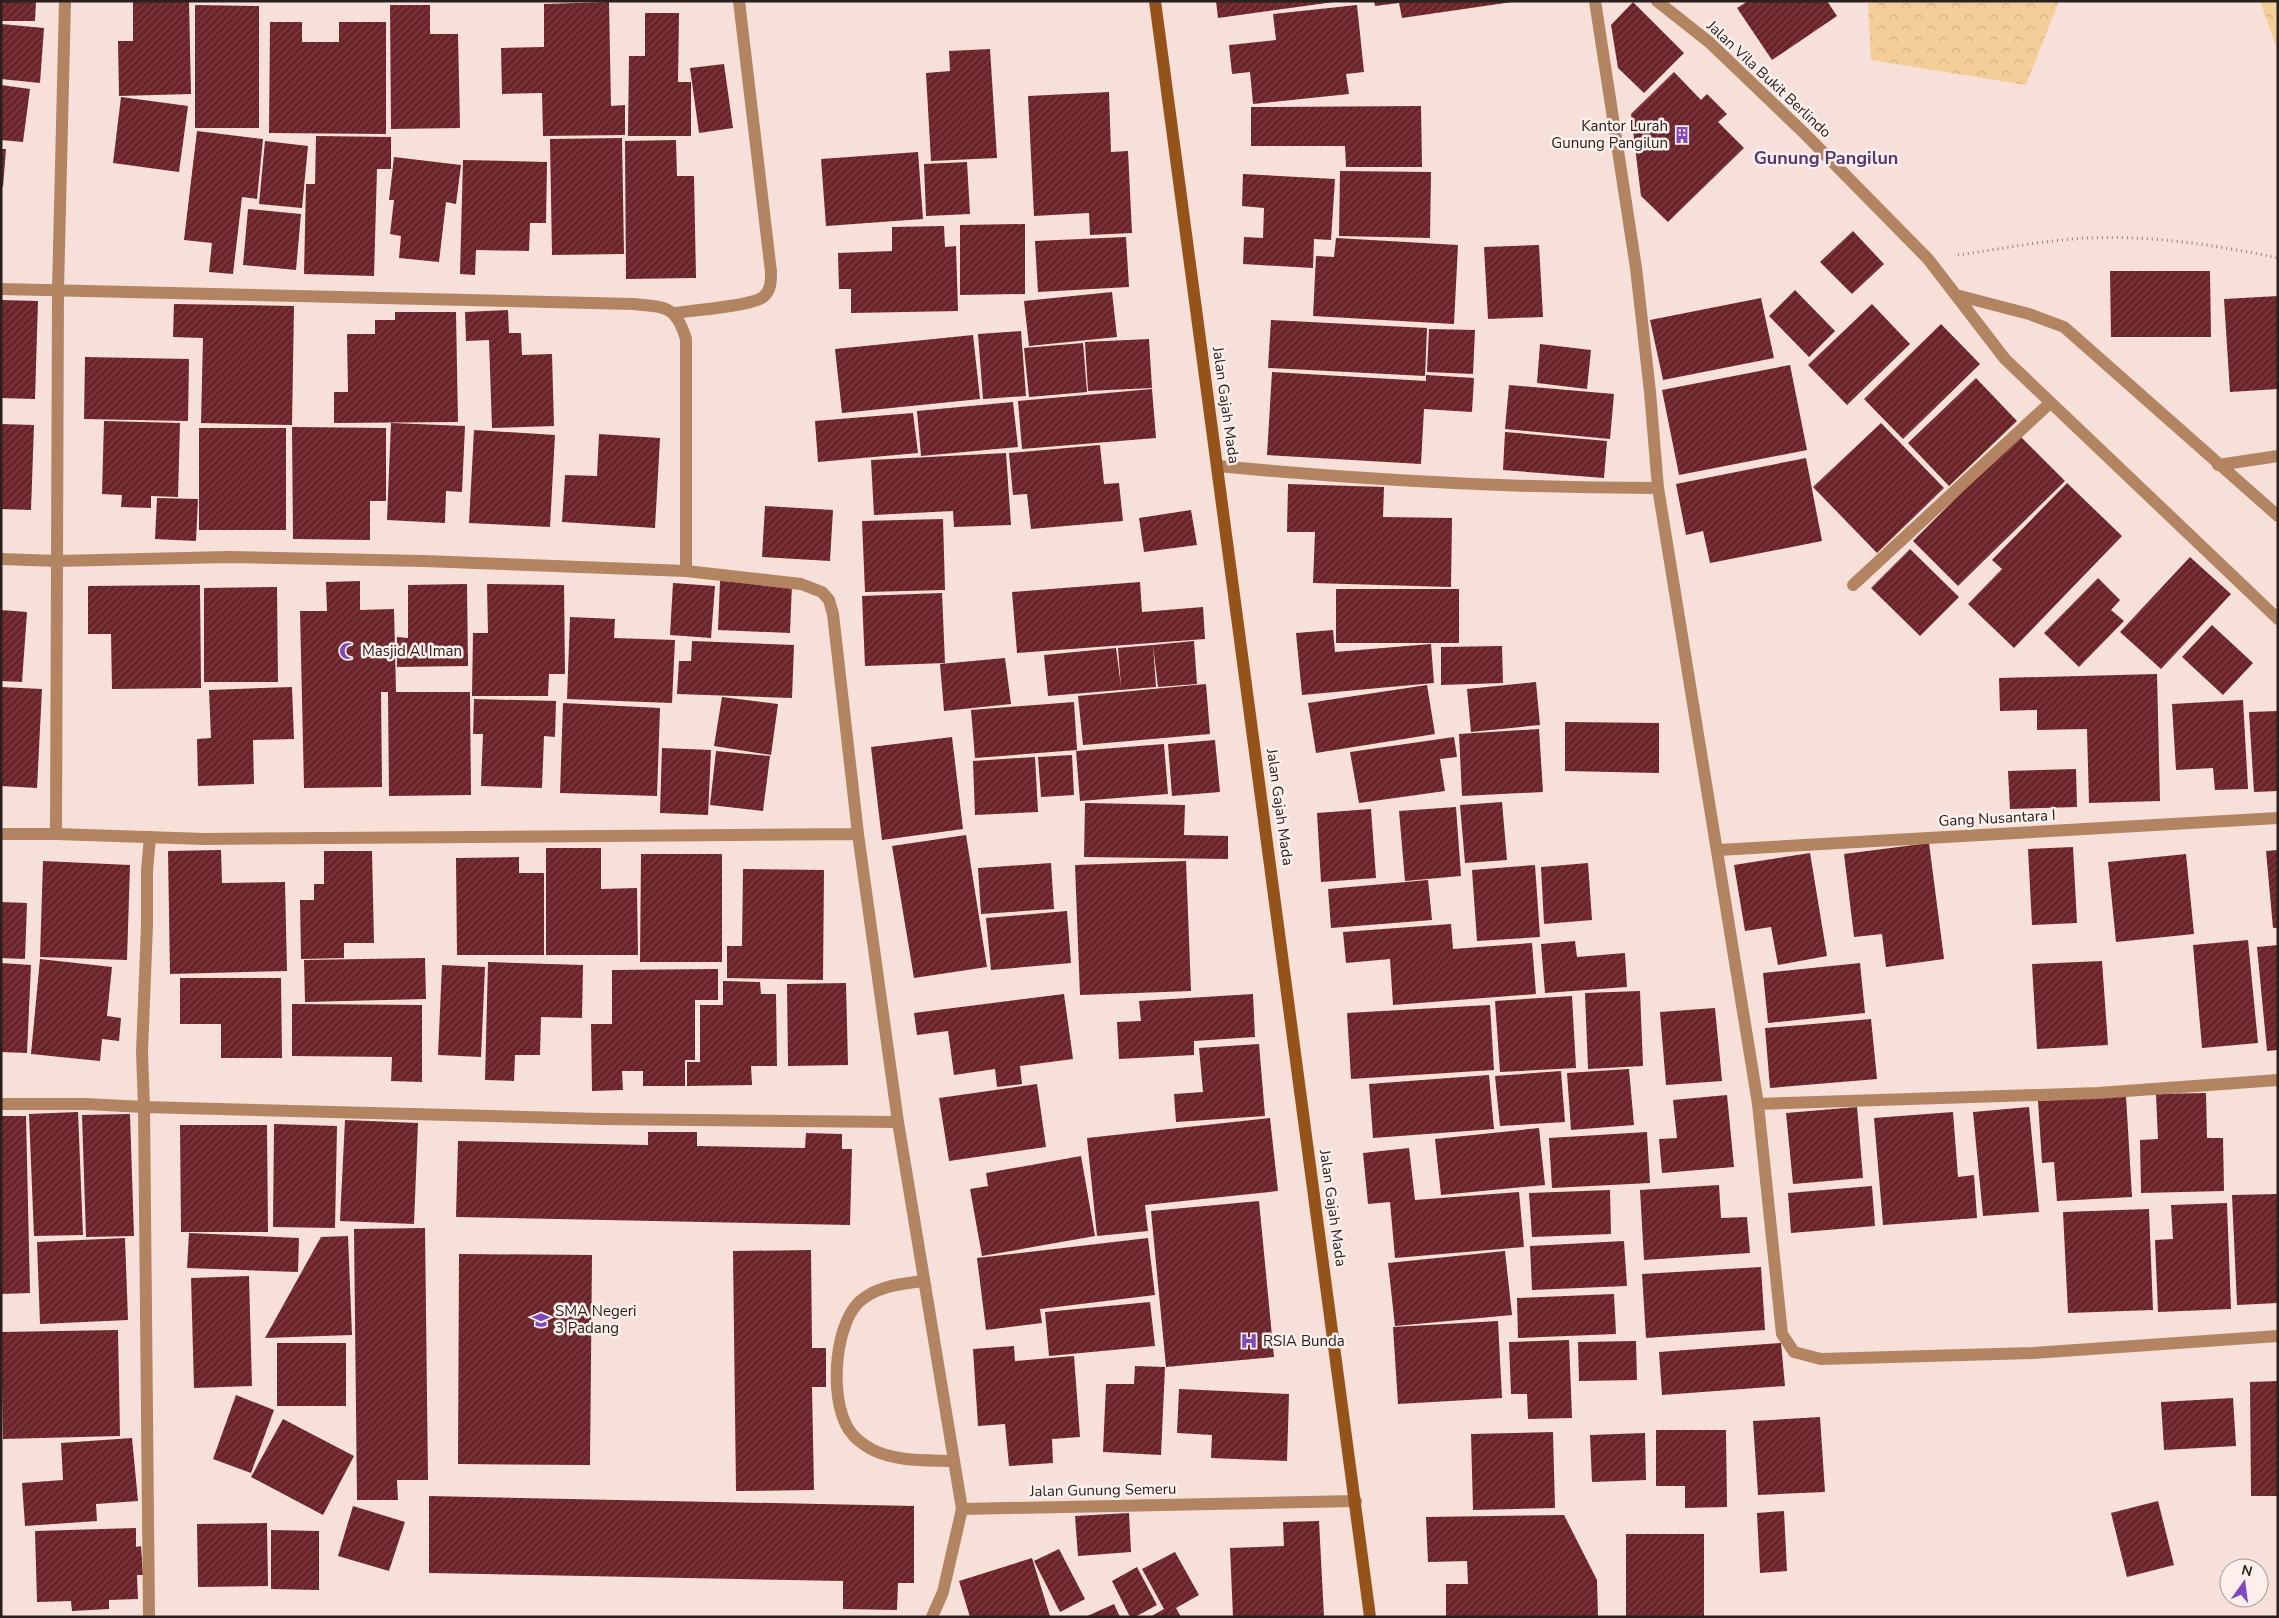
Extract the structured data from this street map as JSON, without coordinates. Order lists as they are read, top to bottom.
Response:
{
  "streets": {
    "main road": ["Jalan Gajah Mada"],
    "street": ["Jalan Vila Bukit Berlindo", "Gang Nusantara I", "Jalan Gunung Semeru"]
  },
  "crossings": [
    ["Jalan Gajah Mada", "Jalan Gunung Semeru"]
  ],
  "districts": ["Gunung Pangilun"],
  "places": {
    "building": ["Kantor Lurah Gunung Pangilun"],
    "mosque": ["Masjid Al Iman"],
    "school or university": ["SMA Negeri 3 Padang"],
    "hospital": ["RSIA Bunda"]
  },
  "north": "top"
}
